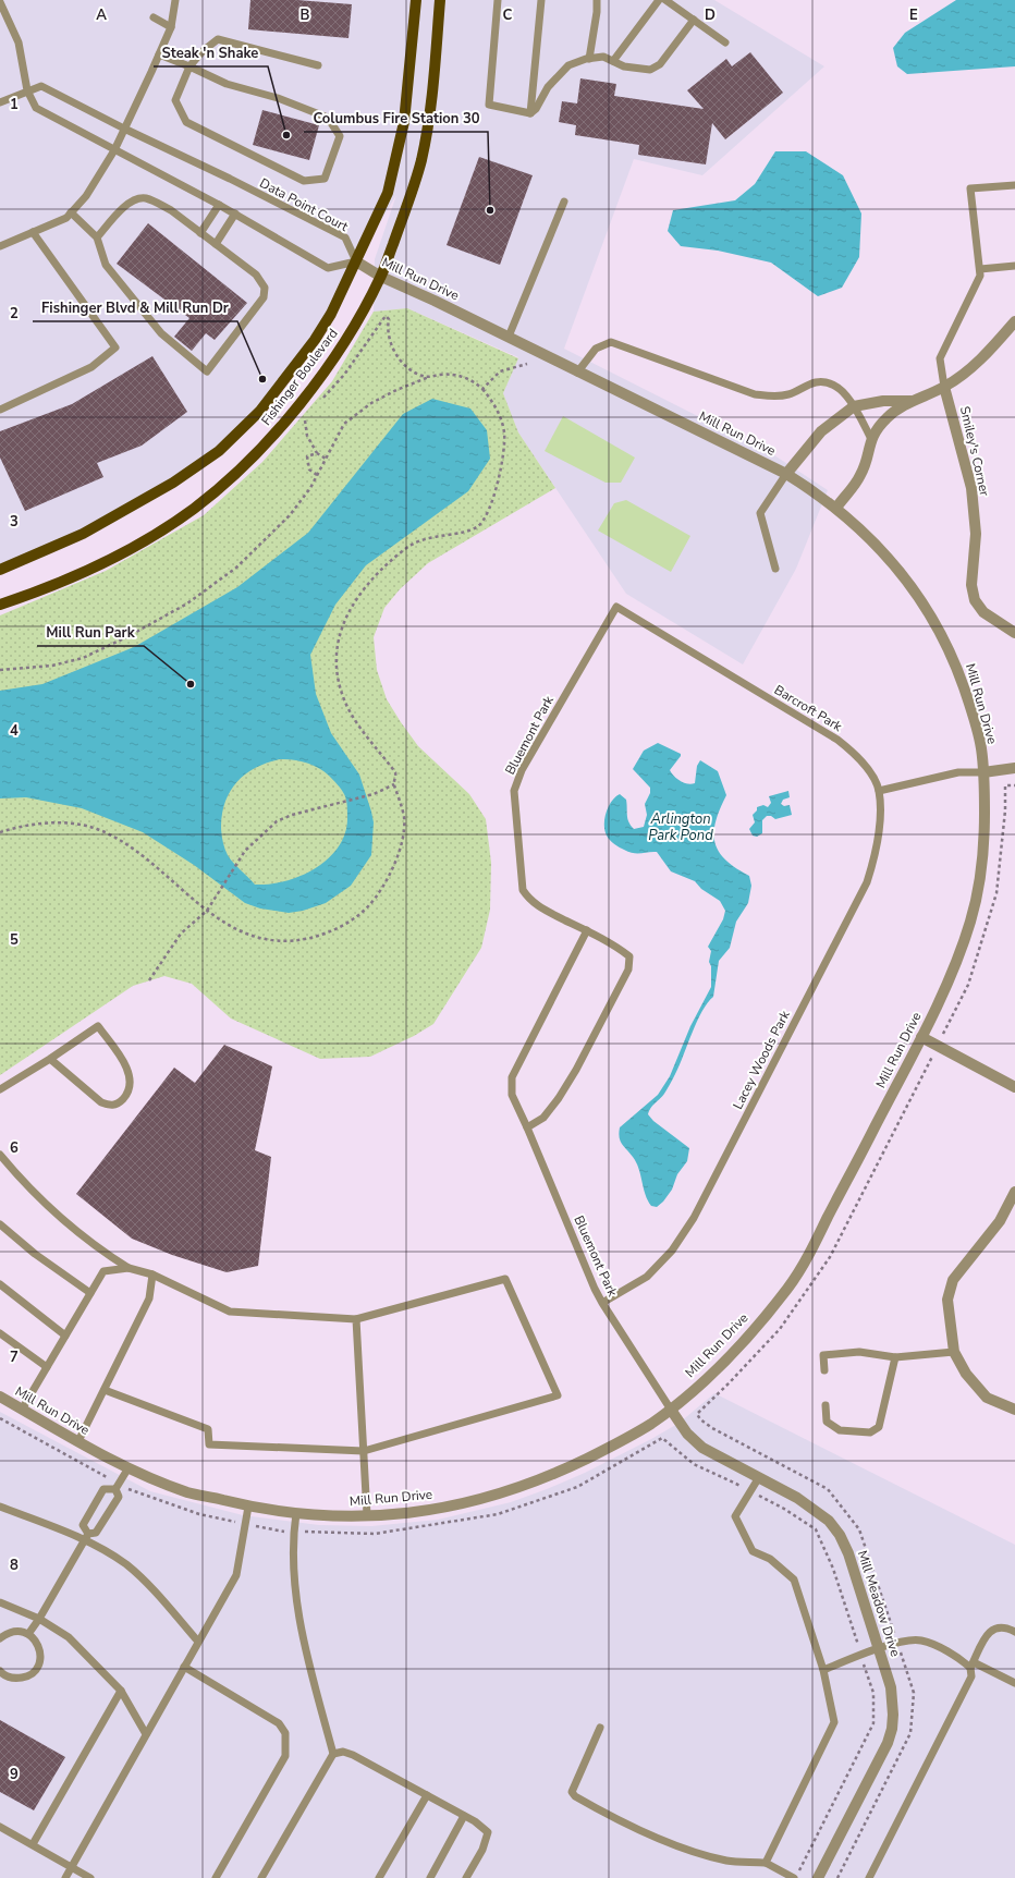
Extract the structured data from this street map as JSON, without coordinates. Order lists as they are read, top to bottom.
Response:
{
  "streets": {
    "main road": ["Fishinger Boulevard"],
    "street": ["Mill Run Drive", "Smiley's Corner", "Mill Meadow Drive"],
    "lane": [
      "Data Point Court",
      "Barcroft Park",
      "Bluemont Park",
      "Lacey Woods Park"
    ]
  },
  "crossings": [
    ["Data Point Court", "Mill Run Drive"],
    ["Data Point Court", "Fishinger Boulevard"],
    ["Mill Run Drive", "Fishinger Boulevard"],
    ["Mill Run Drive", "Bluemont Park"],
    ["Mill Run Drive", "Mill Meadow Drive"],
    ["Barcroft Park", "Bluemont Park"],
    ["Barcroft Park", "Lacey Woods Park"],
    ["Bluemont Park", "Lacey Woods Park"],
    ["Bluemont Park", "Mill Meadow Drive"]
  ],
  "water": ["Arlington Park Pond"],
  "places": [
    "Steak 'n Shake",
    "Columbus Fire Station 30",
    "Fishinger Blvd & Mill Run Dr",
    "Mill Run Park"
  ],
  "grid": {
    "columns": [
      "A",
      "B",
      "C",
      "D",
      "E"
    ],
    "rows": [
      "1",
      "2",
      "3",
      "4",
      "5",
      "6",
      "7",
      "8",
      "9"
    ]
  }
}
